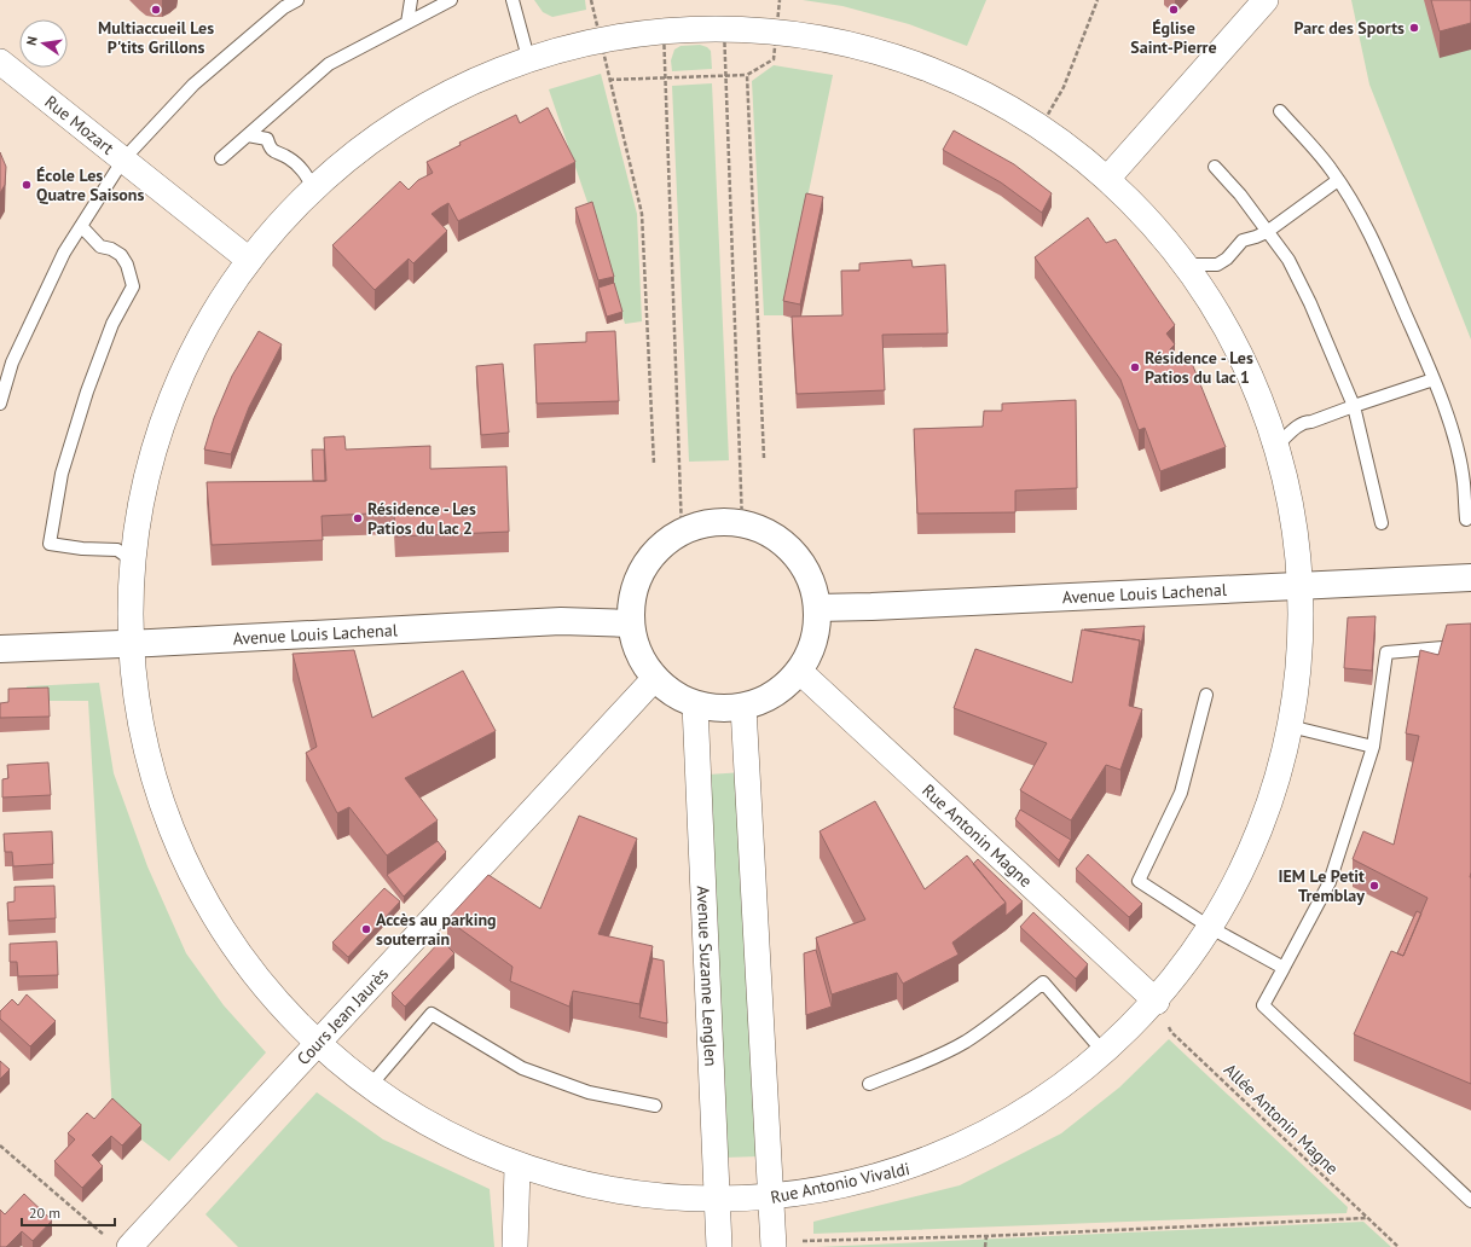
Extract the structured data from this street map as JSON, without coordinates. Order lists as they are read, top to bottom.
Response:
{
  "streets": {
    "street": [
      "Rue Mozart",
      "Avenue Louis Lachenal",
      "Rue Antonin Magne",
      "Avenue Suzanne Lenglen",
      "Cours Jean Jaurès",
      "Rue Antonio Vivaldi"
    ],
    "path": ["Allée Antonin Magne"]
  },
  "crossings": [
    ["Rue Mozart", "Rue Antonio Vivaldi"],
    ["Avenue Louis Lachenal", "Rue Antonio Vivaldi"],
    ["Rue Antonin Magne", "Allée Antonin Magne"],
    ["Rue Antonin Magne", "Rue Antonio Vivaldi"],
    ["Avenue Suzanne Lenglen", "Rue Antonio Vivaldi"],
    ["Cours Jean Jaurès", "Rue Antonio Vivaldi"],
    ["Allée Antonin Magne", "Rue Antonio Vivaldi"]
  ],
  "places": [
    "Multiaccueil Les P'tits Grillons",
    "Église Saint-Pierre",
    "Parc des Sports",
    "École Les Quatre Saisons",
    "Résidence - Les Patios du lac 1",
    "Résidence - Les Patios du lac 2",
    "IEM Le Petit Tremblay",
    "Accès au parking souterrain"
  ],
  "scale_bar": "20 m",
  "north": "left"
}
